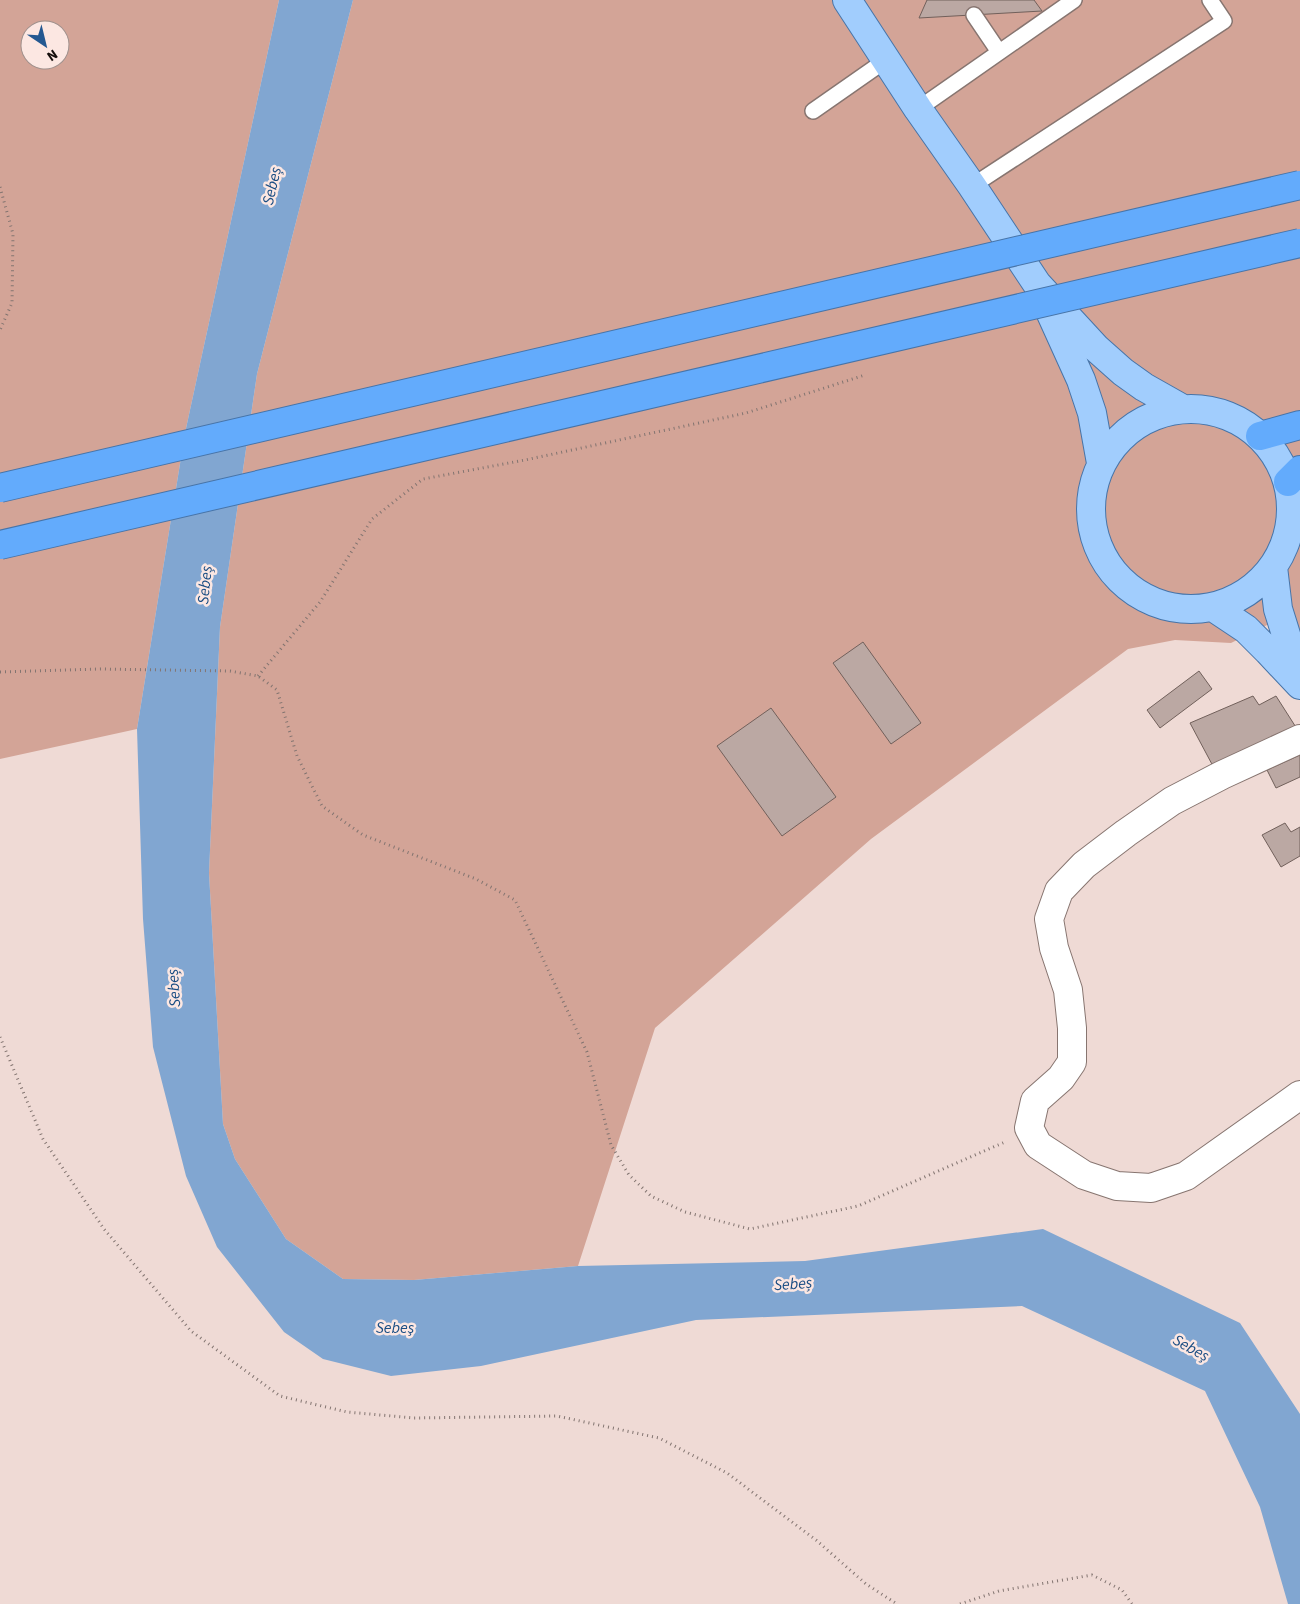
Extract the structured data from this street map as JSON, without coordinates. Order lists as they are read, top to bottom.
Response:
{
  "water": ["Sebeș"],
  "north": "bottom right"
}
